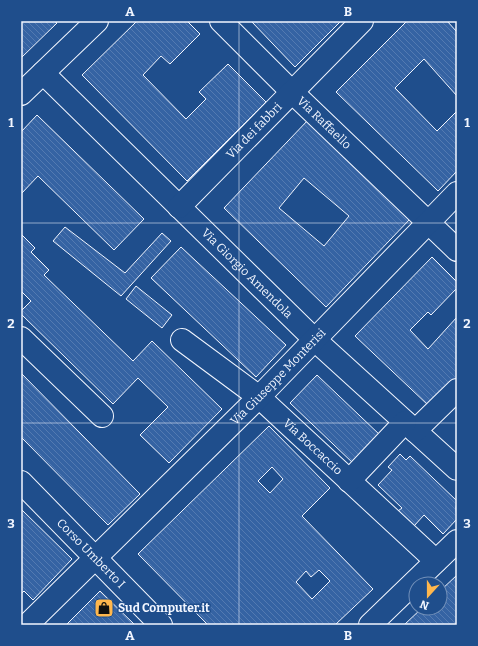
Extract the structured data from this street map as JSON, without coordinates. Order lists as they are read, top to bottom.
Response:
{
  "streets": {
    "street": [
      "Via Raffaello",
      "Via dei fabbri",
      "Via Giorgio Amendola",
      "Via Giuseppe Monterisi",
      "Via Boccaccio",
      "Corso Umberto I"
    ]
  },
  "crossings": [
    ["Via Raffaello", "Via dei fabbri"],
    ["Via Raffaello", "Via Giuseppe Monterisi"],
    ["Via dei fabbri", "Via Giorgio Amendola"],
    ["Via Giorgio Amendola", "Via Giuseppe Monterisi"],
    ["Via Giuseppe Monterisi", "Via Boccaccio"],
    ["Via Giuseppe Monterisi", "Corso Umberto I"]
  ],
  "places": {
    "shop": ["Sud Computer.it"]
  },
  "north": "bottom",
  "grid": {
    "columns": ["A", "B"],
    "rows": ["1", "2", "3"]
  }
}
